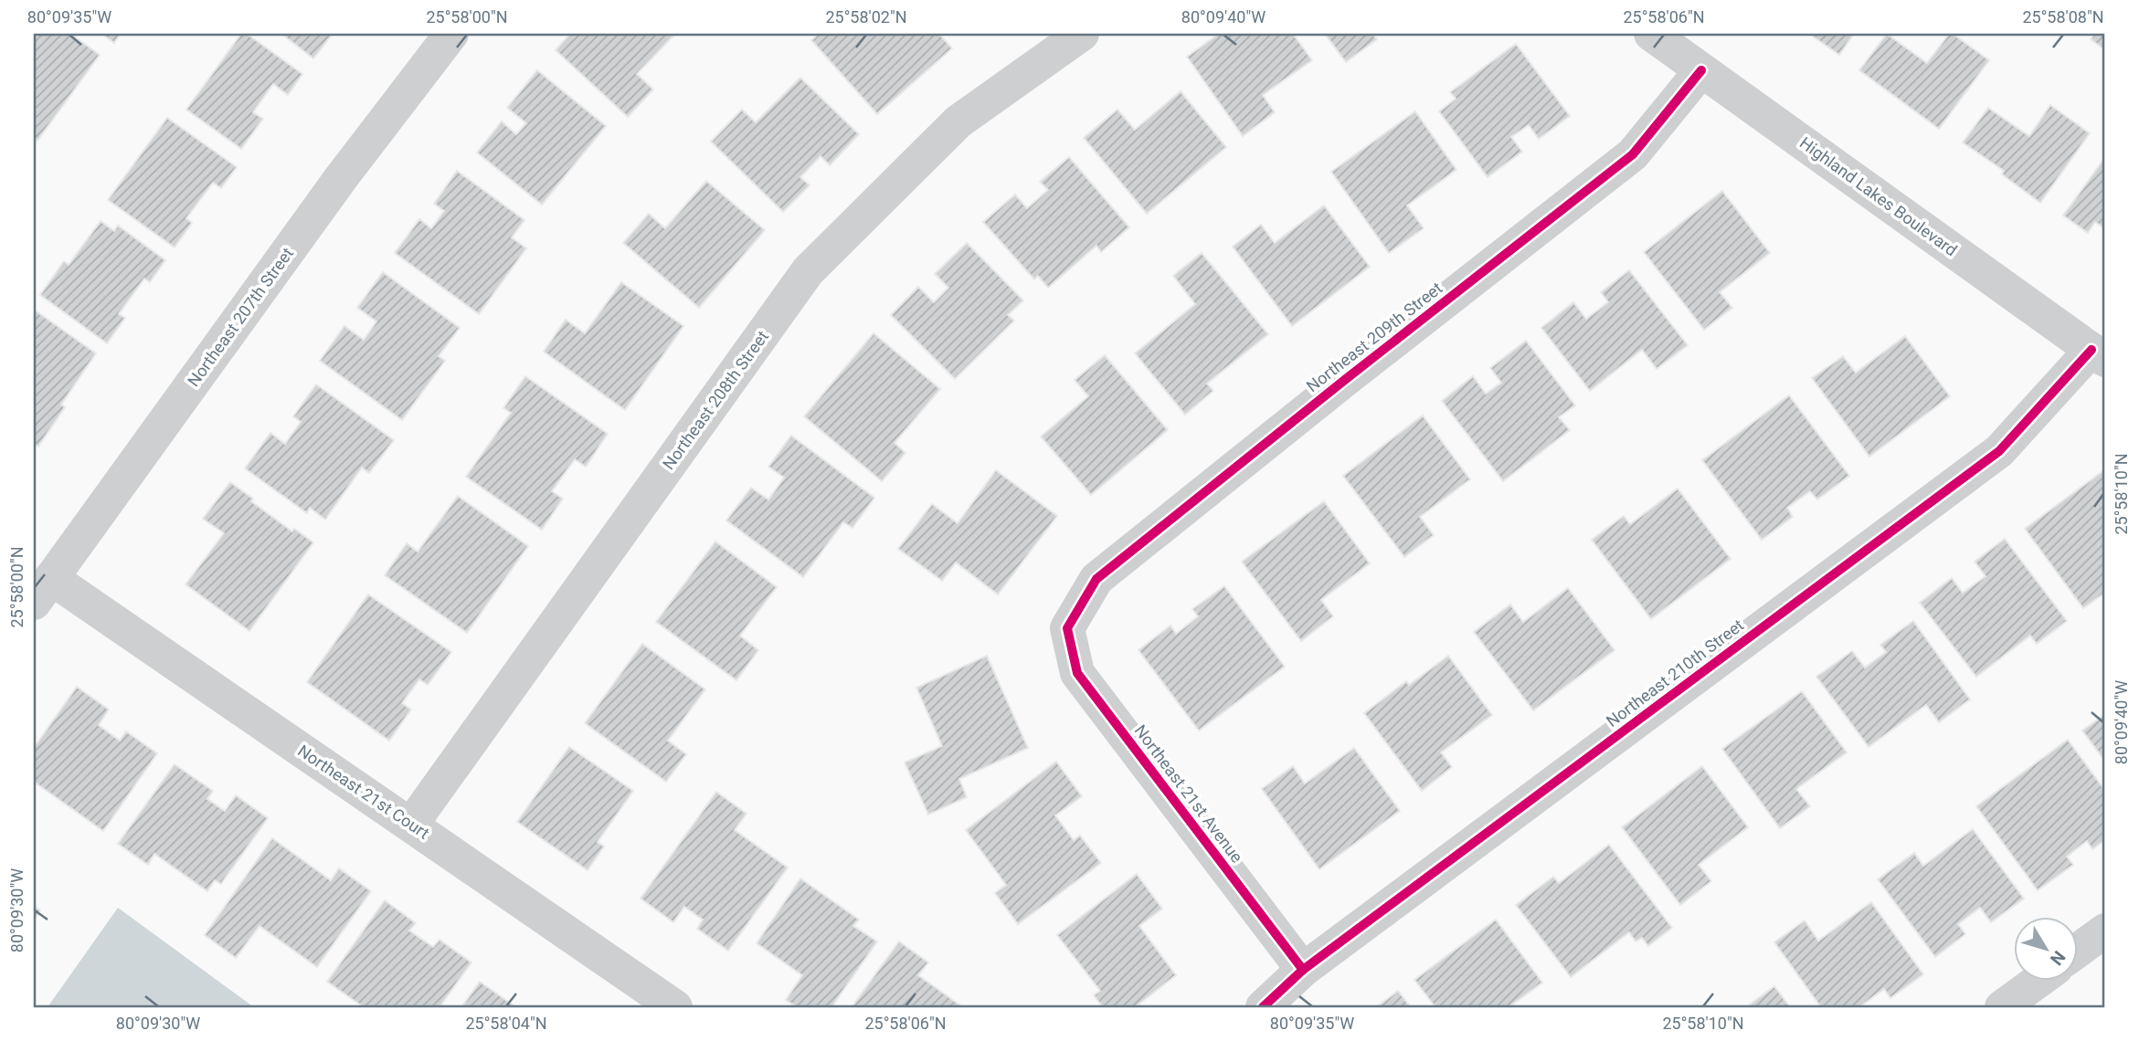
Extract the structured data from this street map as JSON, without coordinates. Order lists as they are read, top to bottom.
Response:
{
  "streets": {
    "street": [
      "Highland Lakes Boulevard",
      "Northeast 207th Street",
      "Northeast 209th Street",
      "Northeast 208th Street",
      "Northeast 210th Street",
      "Northeast 21st Court",
      "Northeast 21st Avenue"
    ]
  },
  "crossings": [
    ["Highland Lakes Boulevard", "Northeast 209th Street"],
    ["Highland Lakes Boulevard", "Northeast 210th Street"],
    ["Northeast 207th Street", "Northeast 21st Court"],
    ["Northeast 209th Street", "Northeast 21st Avenue"],
    ["Northeast 208th Street", "Northeast 21st Court"],
    ["Northeast 210th Street", "Northeast 21st Avenue"]
  ],
  "north": "bottom right",
  "coordinates": [
    "80°09'35\"W",
    "25°58'00\"N",
    "25°58'02\"N",
    "80°09'40\"W",
    "25°58'06\"N",
    "25°58'08\"N",
    "25°58'10\"N",
    "80°09'30\"W",
    "25°58'04\"N"
  ]
}
